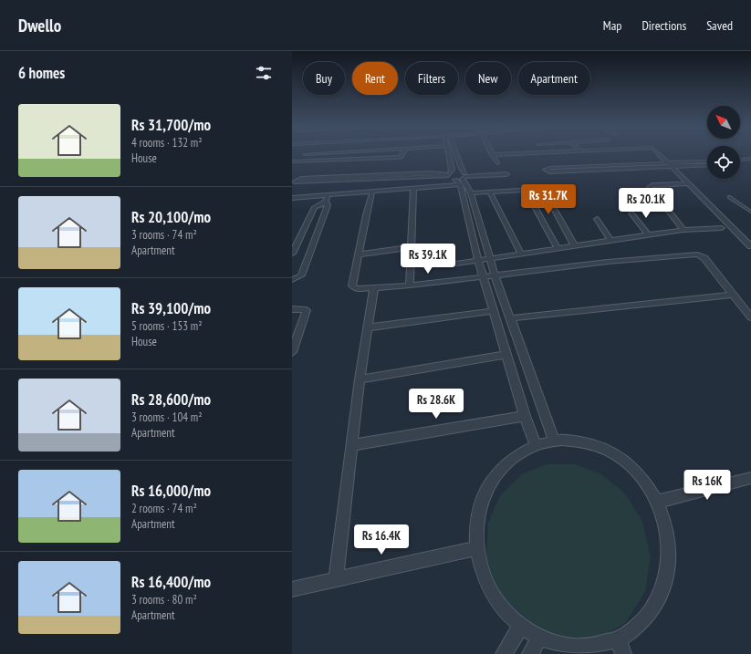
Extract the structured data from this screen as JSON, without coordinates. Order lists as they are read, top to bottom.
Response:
{
  "north": "top left",
  "page": {
    "header": "Dwello",
    "nav": ["Map", "Directions", "Saved"],
    "heading": "6 homes",
    "chip": [
      "Buy",
      "Rent",
      "Filters",
      "New",
      "Apartment"
    ],
    "list": [
      {
        "name": "Rs 31,700/mo",
        "note": "4 rooms · 132 m² · House"
      },
      {
        "name": "Rs 20,100/mo",
        "note": "3 rooms · 74 m² · Apartment"
      },
      {
        "name": "Rs 39,100/mo",
        "note": "5 rooms · 153 m² · House"
      },
      {
        "name": "Rs 28,600/mo",
        "note": "3 rooms · 104 m² · Apartment"
      },
      {
        "name": "Rs 16,000/mo",
        "note": "2 rooms · 74 m² · Apartment"
      },
      {
        "name": "Rs 16,400/mo",
        "note": "3 rooms · 80 m² · Apartment"
      }
    ],
    "price": [
      "Rs 31.7K",
      "Rs 20.1K",
      "Rs 39.1K",
      "Rs 28.6K",
      "Rs 16K",
      "Rs 16.4K"
    ]
  }
}
